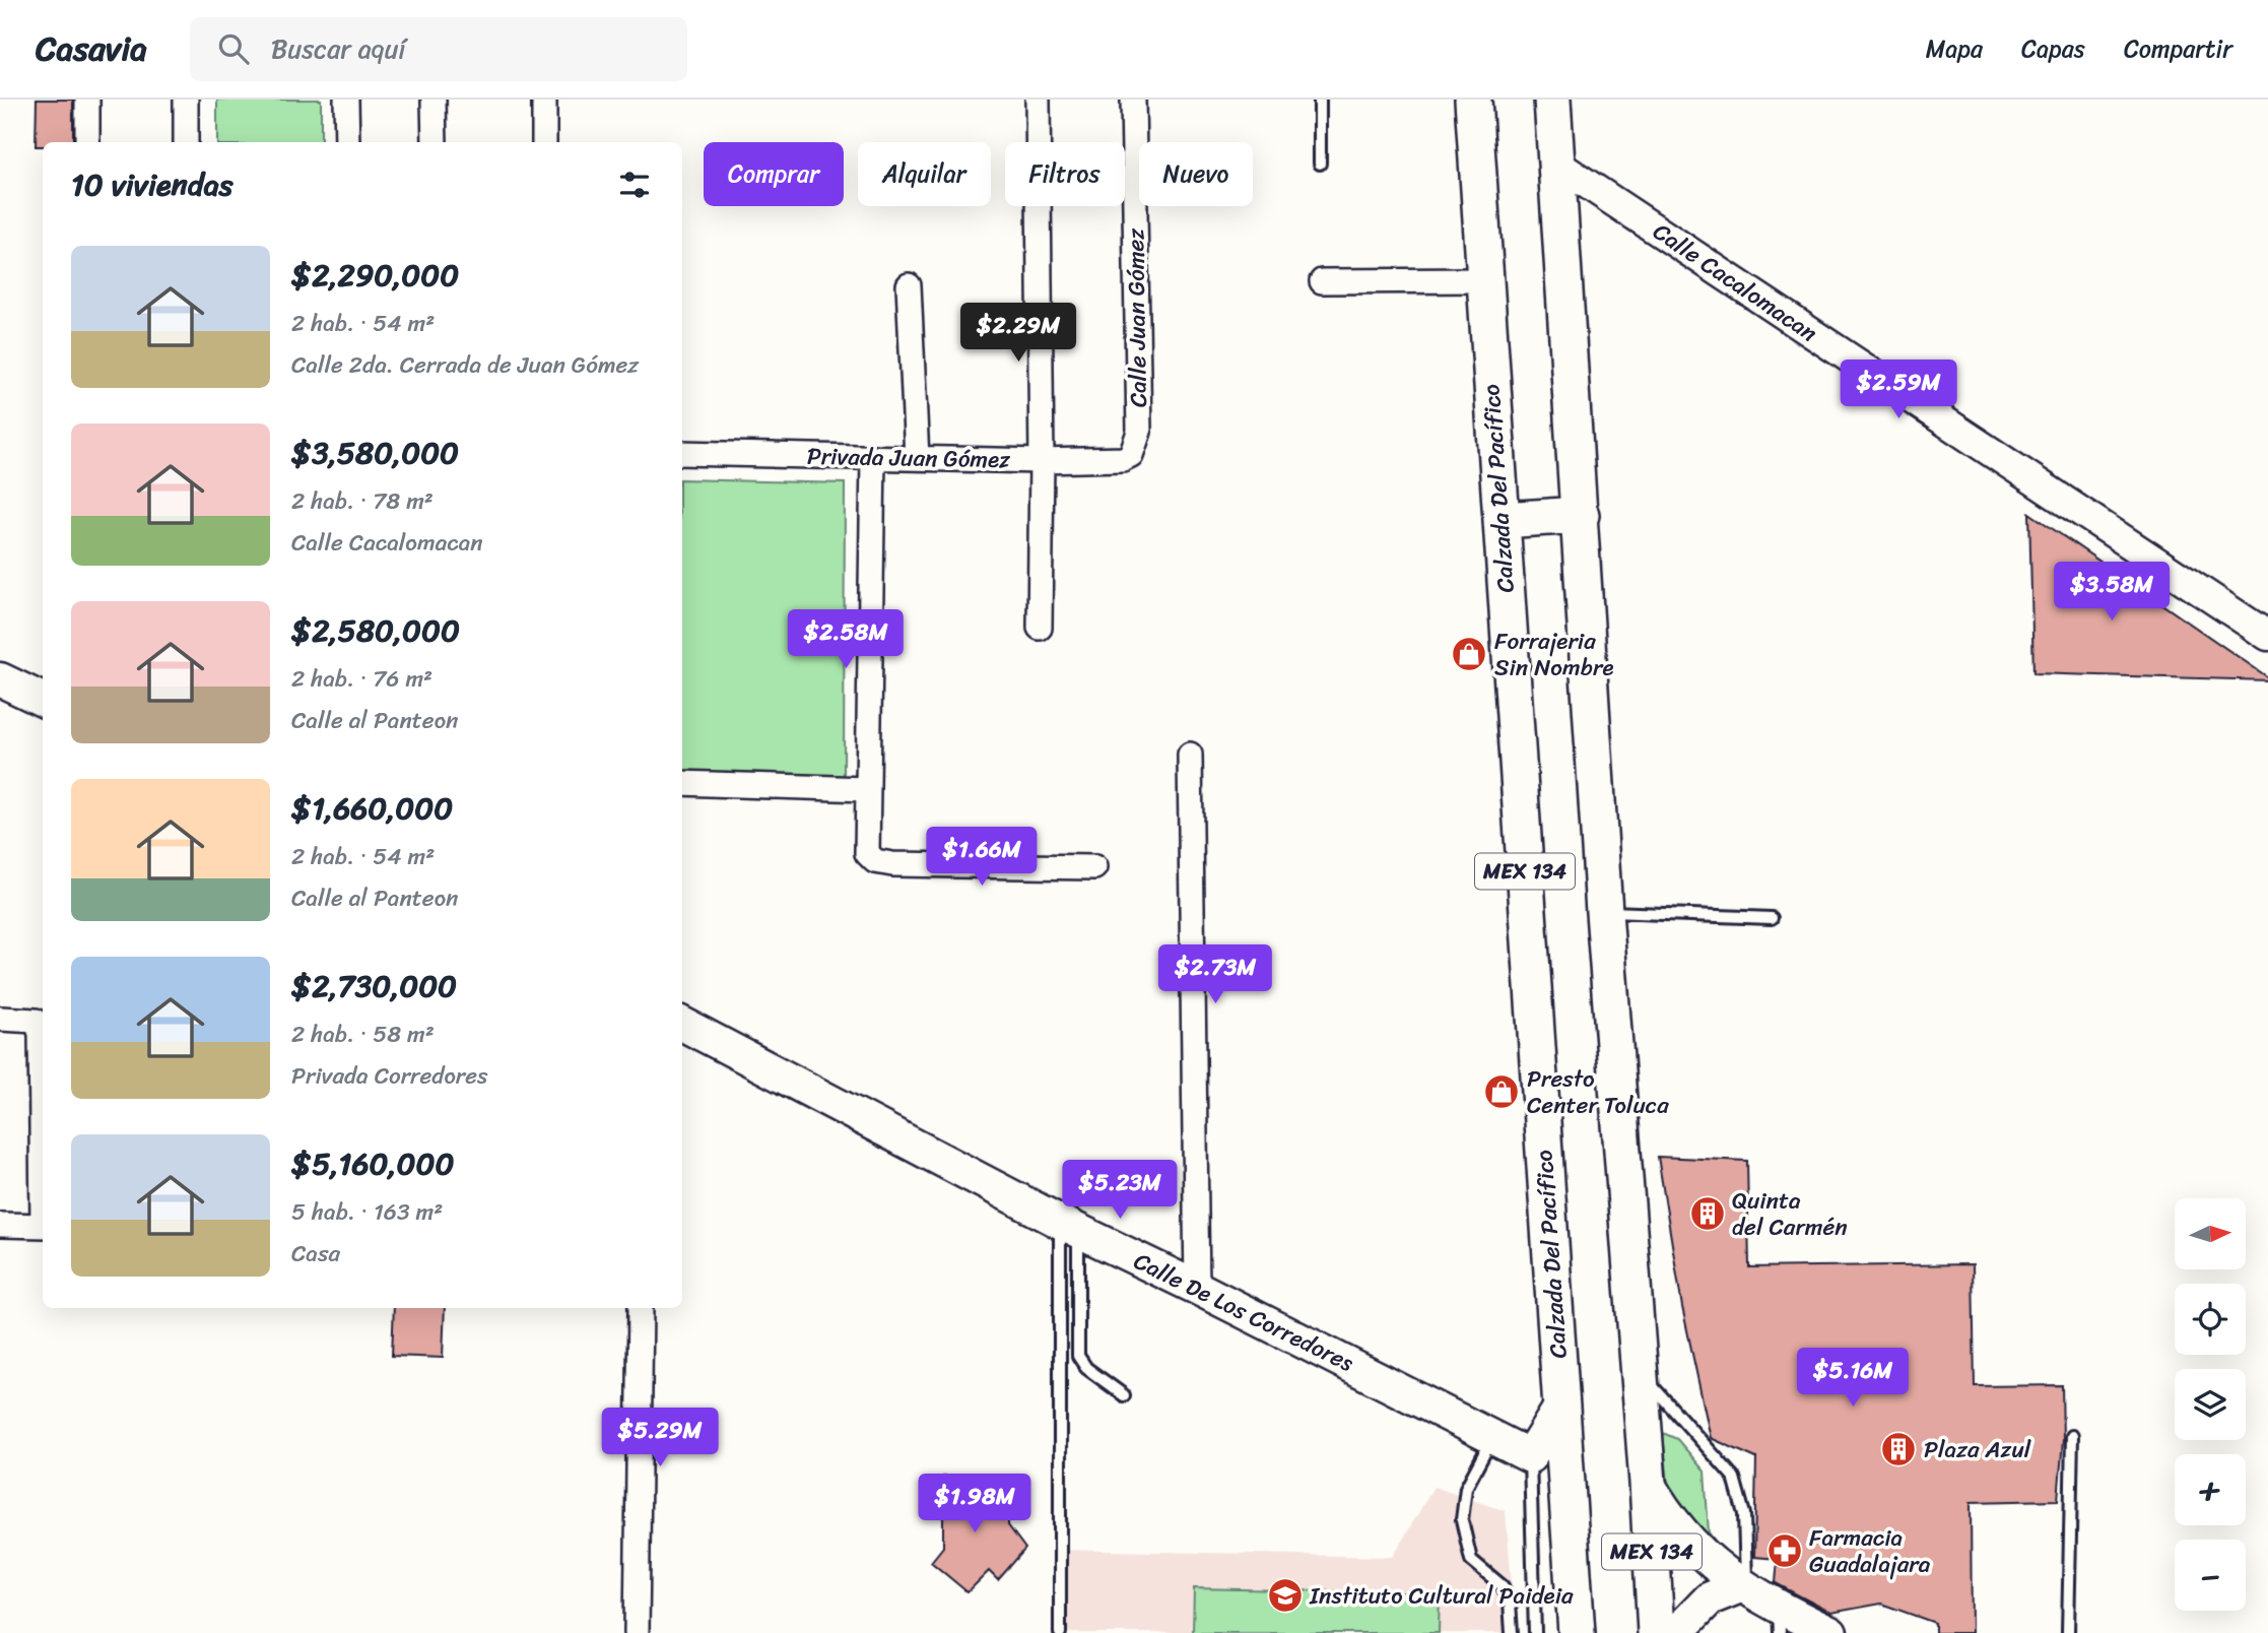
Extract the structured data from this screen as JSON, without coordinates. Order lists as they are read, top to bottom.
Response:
{
  "streets": {
    "main road": ["Calzada Del Pacífico", "MEX 134", "Calle De Los Corredores"],
    "street": ["Calle Cacalomacan", "Calle Juan Gómez", "Privada Juan Gómez"]
  },
  "crossings": [
    ["Calle Cacalomacan", "MEX 134"],
    ["Calle Juan Gómez", "Privada Juan Gómez"]
  ],
  "places": {
    "shop": ["Forrajeria Sin Nombre", "Presto Center Toluca"],
    "building": ["Quinta del Carmén", "Plaza Azul"],
    "pharmacy": ["Farmacia Guadalajara"],
    "school or university": ["Instituto Cultural Paideia"]
  },
  "north": "right",
  "page": {
    "header": "Casavia",
    "search": "Buscar aquí",
    "nav": ["Mapa", "Capas", "Compartir"],
    "chip": [
      "Comprar",
      "Alquilar",
      "Filtros",
      "Nuevo"
    ],
    "heading": "10 viviendas",
    "list": [
      {
        "name": "$2,290,000",
        "note": "2 hab. · 54 m² · Calle 2da. Cerrada de Juan Gómez"
      },
      {
        "name": "$3,580,000",
        "note": "2 hab. · 78 m² · Calle Cacalomacan"
      },
      {
        "name": "$2,580,000",
        "note": "2 hab. · 76 m² · Calle al Panteon"
      },
      {
        "name": "$1,660,000",
        "note": "2 hab. · 54 m² · Calle al Panteon"
      },
      {
        "name": "$2,730,000",
        "note": "2 hab. · 58 m² · Privada Corredores"
      },
      {
        "name": "$5,160,000",
        "note": "5 hab. · 163 m² · Casa"
      }
    ],
    "price": [
      "$2.29M",
      "$2.59M",
      "$3.58M",
      "$2.58M",
      "$1.66M",
      "$2.73M",
      "$5.23M",
      "$5.16M",
      "$5.29M",
      "$1.98M"
    ],
    "map_buttons": ["+", "−"]
  }
}
